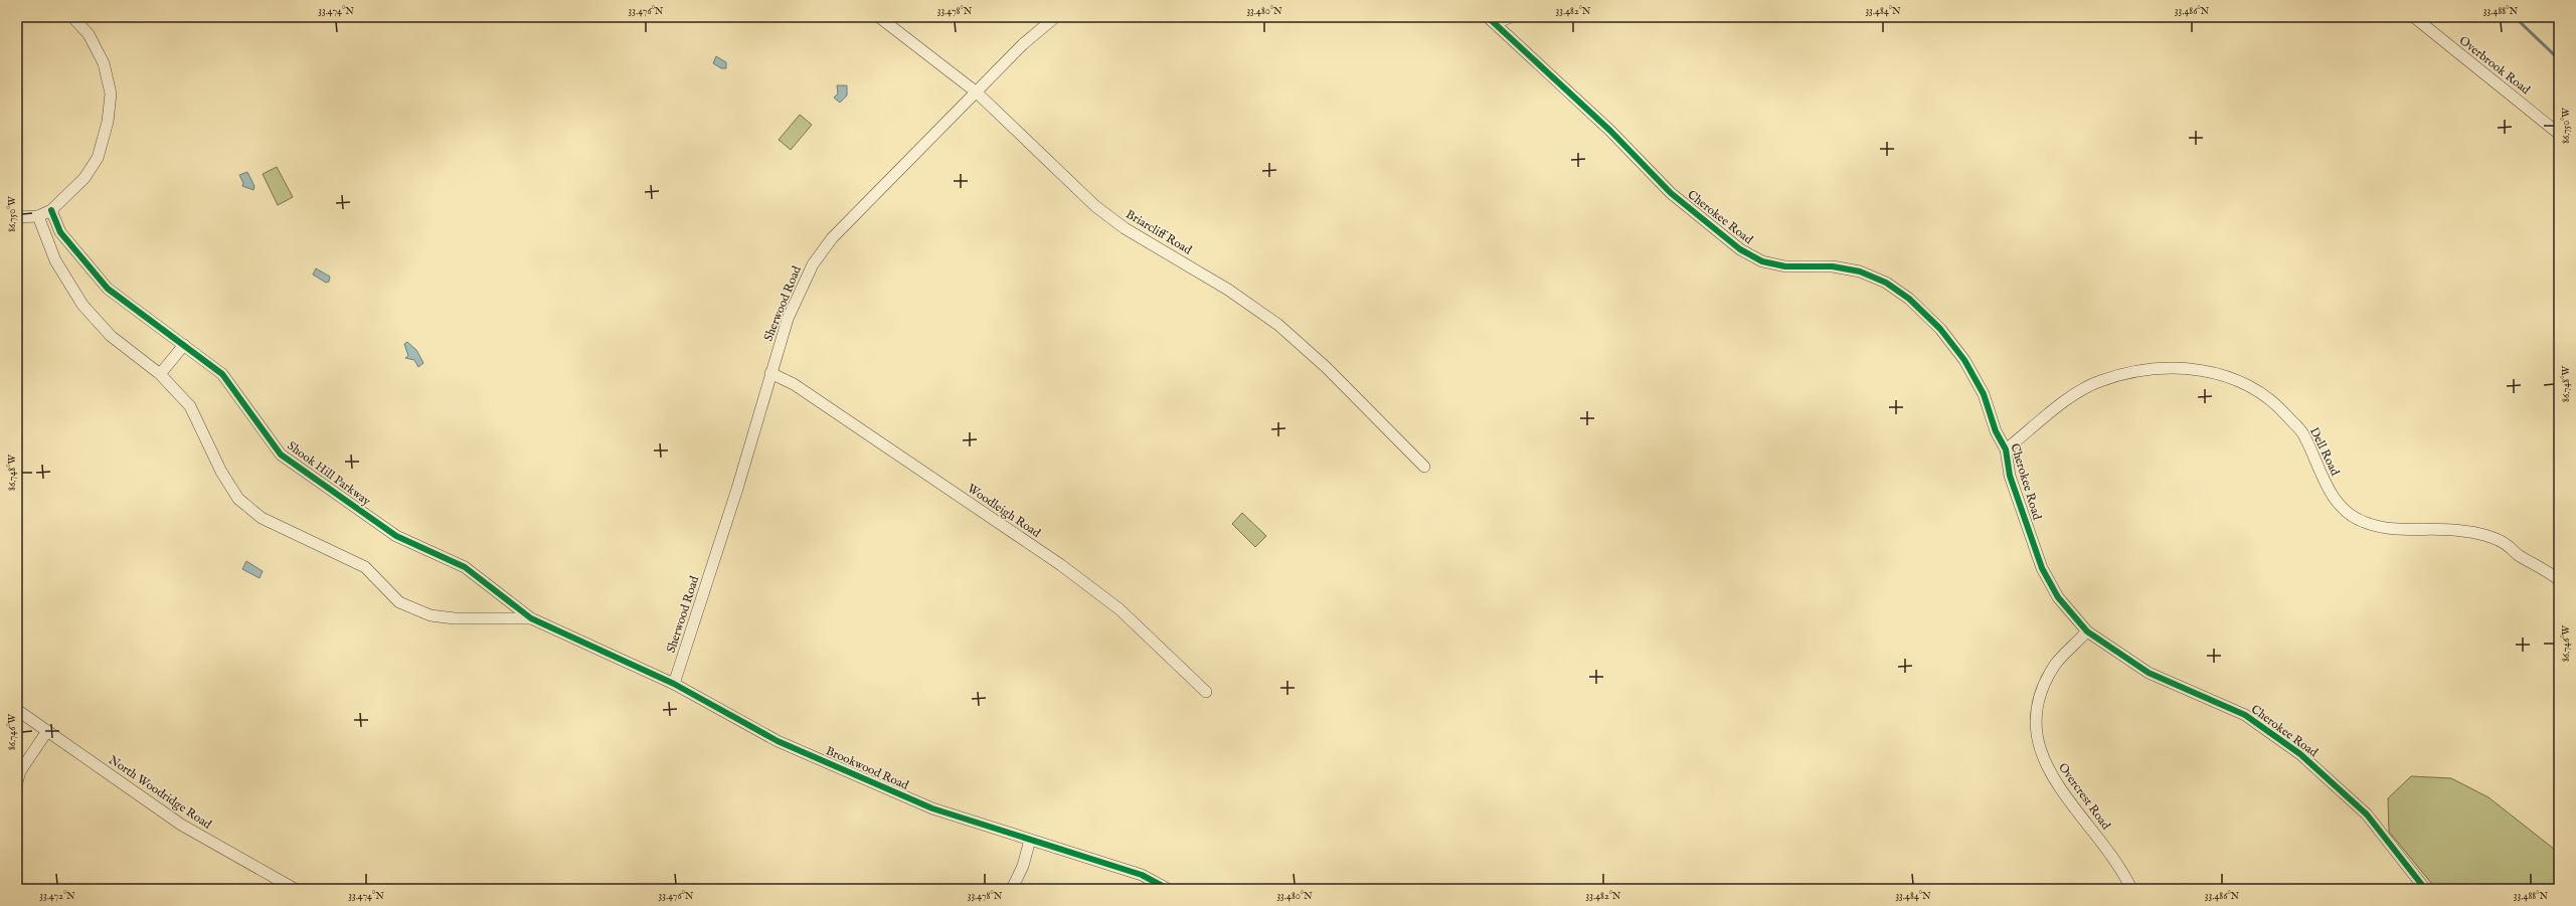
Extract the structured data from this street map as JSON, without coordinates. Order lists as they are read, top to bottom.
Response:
{
  "streets": {
    "street": [
      "Overbrook Road",
      "Cherokee Road",
      "Briarcliff Road",
      "Sherwood Road",
      "Dell Road",
      "Shook Hill Parkway",
      "Woodleigh Road",
      "Brookwood Road",
      "North Woodridge Road",
      "Overcrest Road"
    ]
  },
  "crossings": [
    ["Cherokee Road", "Dell Road"],
    ["Cherokee Road", "Overcrest Road"],
    ["Briarcliff Road", "Sherwood Road"],
    ["Sherwood Road", "Woodleigh Road"],
    ["Sherwood Road", "Brookwood Road"],
    ["Shook Hill Parkway", "Brookwood Road"]
  ],
  "coordinates": [
    "33.474°N",
    "33.476°N",
    "33.478°N",
    "33.480°N",
    "33.482°N",
    "33.484°N",
    "33.486°N",
    "33.488°N",
    "86.750°W",
    "86.748°W",
    "86.746°W",
    "33.472°N"
  ]
}
